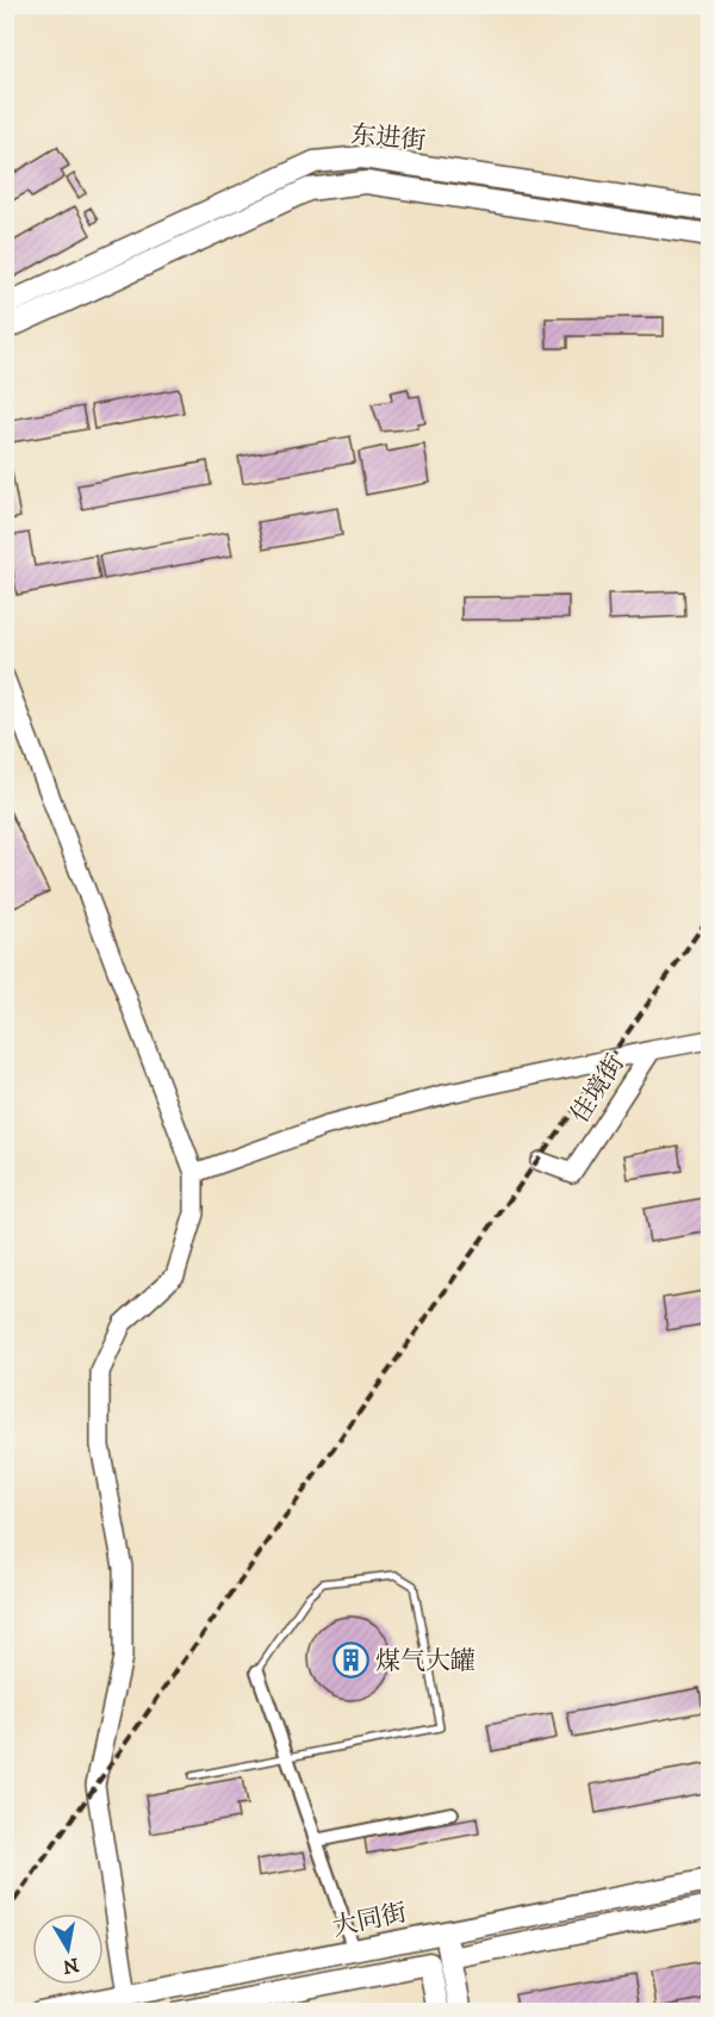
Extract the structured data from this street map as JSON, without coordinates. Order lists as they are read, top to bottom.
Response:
{
  "streets": {
    "main road": ["东进街", "佳境街", "大同街"]
  },
  "places": {
    "building": ["煤气大罐"]
  },
  "north": "bottom"
}
